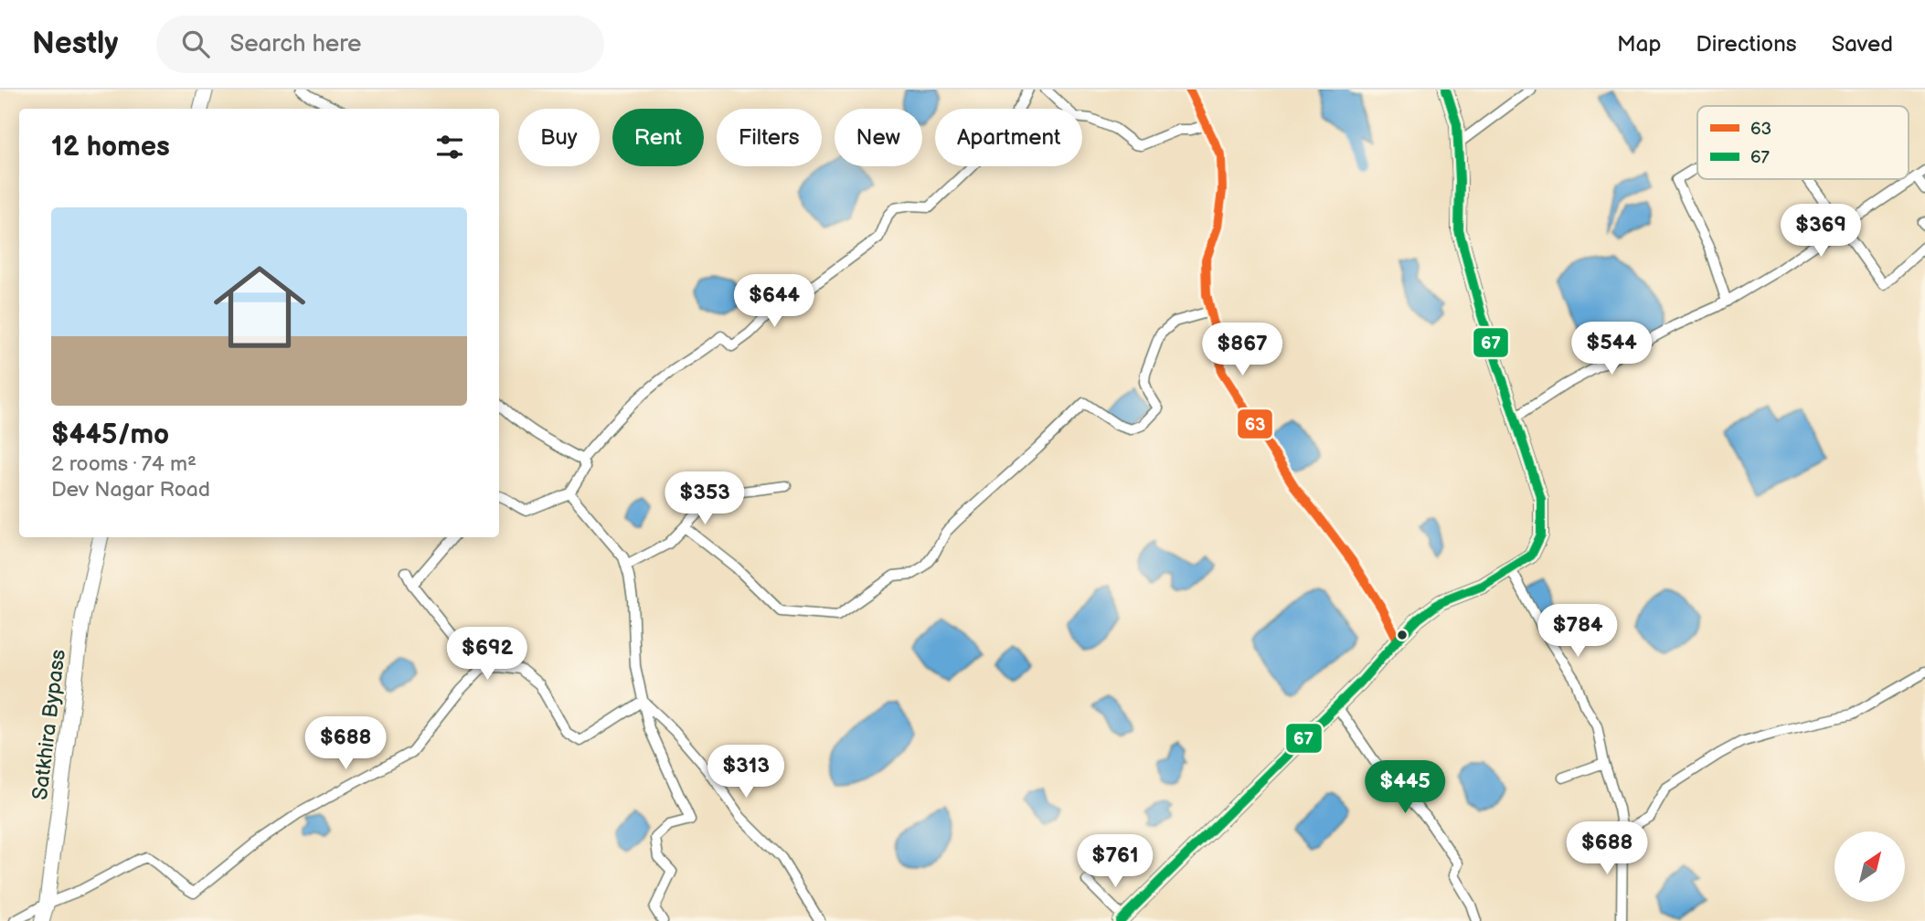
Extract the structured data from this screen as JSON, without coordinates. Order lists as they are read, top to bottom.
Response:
{
  "streets": {
    "highway": ["Satkhira Bypass"]
  },
  "lines": ["transit line 63", "transit line 67"],
  "legend": ["63", "67"],
  "north": "top right",
  "page": {
    "header": "Nestly",
    "search": "Search here",
    "nav": ["Map", "Directions", "Saved"],
    "chip": [
      "Buy",
      "Rent",
      "Filters",
      "New",
      "Apartment"
    ],
    "heading": "12 homes",
    "list": [
      {
        "name": "$445/mo",
        "note": "2 rooms · 74 m² · Dev Nagar Road"
      }
    ],
    "price": [
      "$369",
      "$644",
      "$544",
      "$867",
      "$353",
      "$784",
      "$692",
      "$688",
      "$313",
      "$445",
      "$688",
      "$761"
    ]
  }
}
